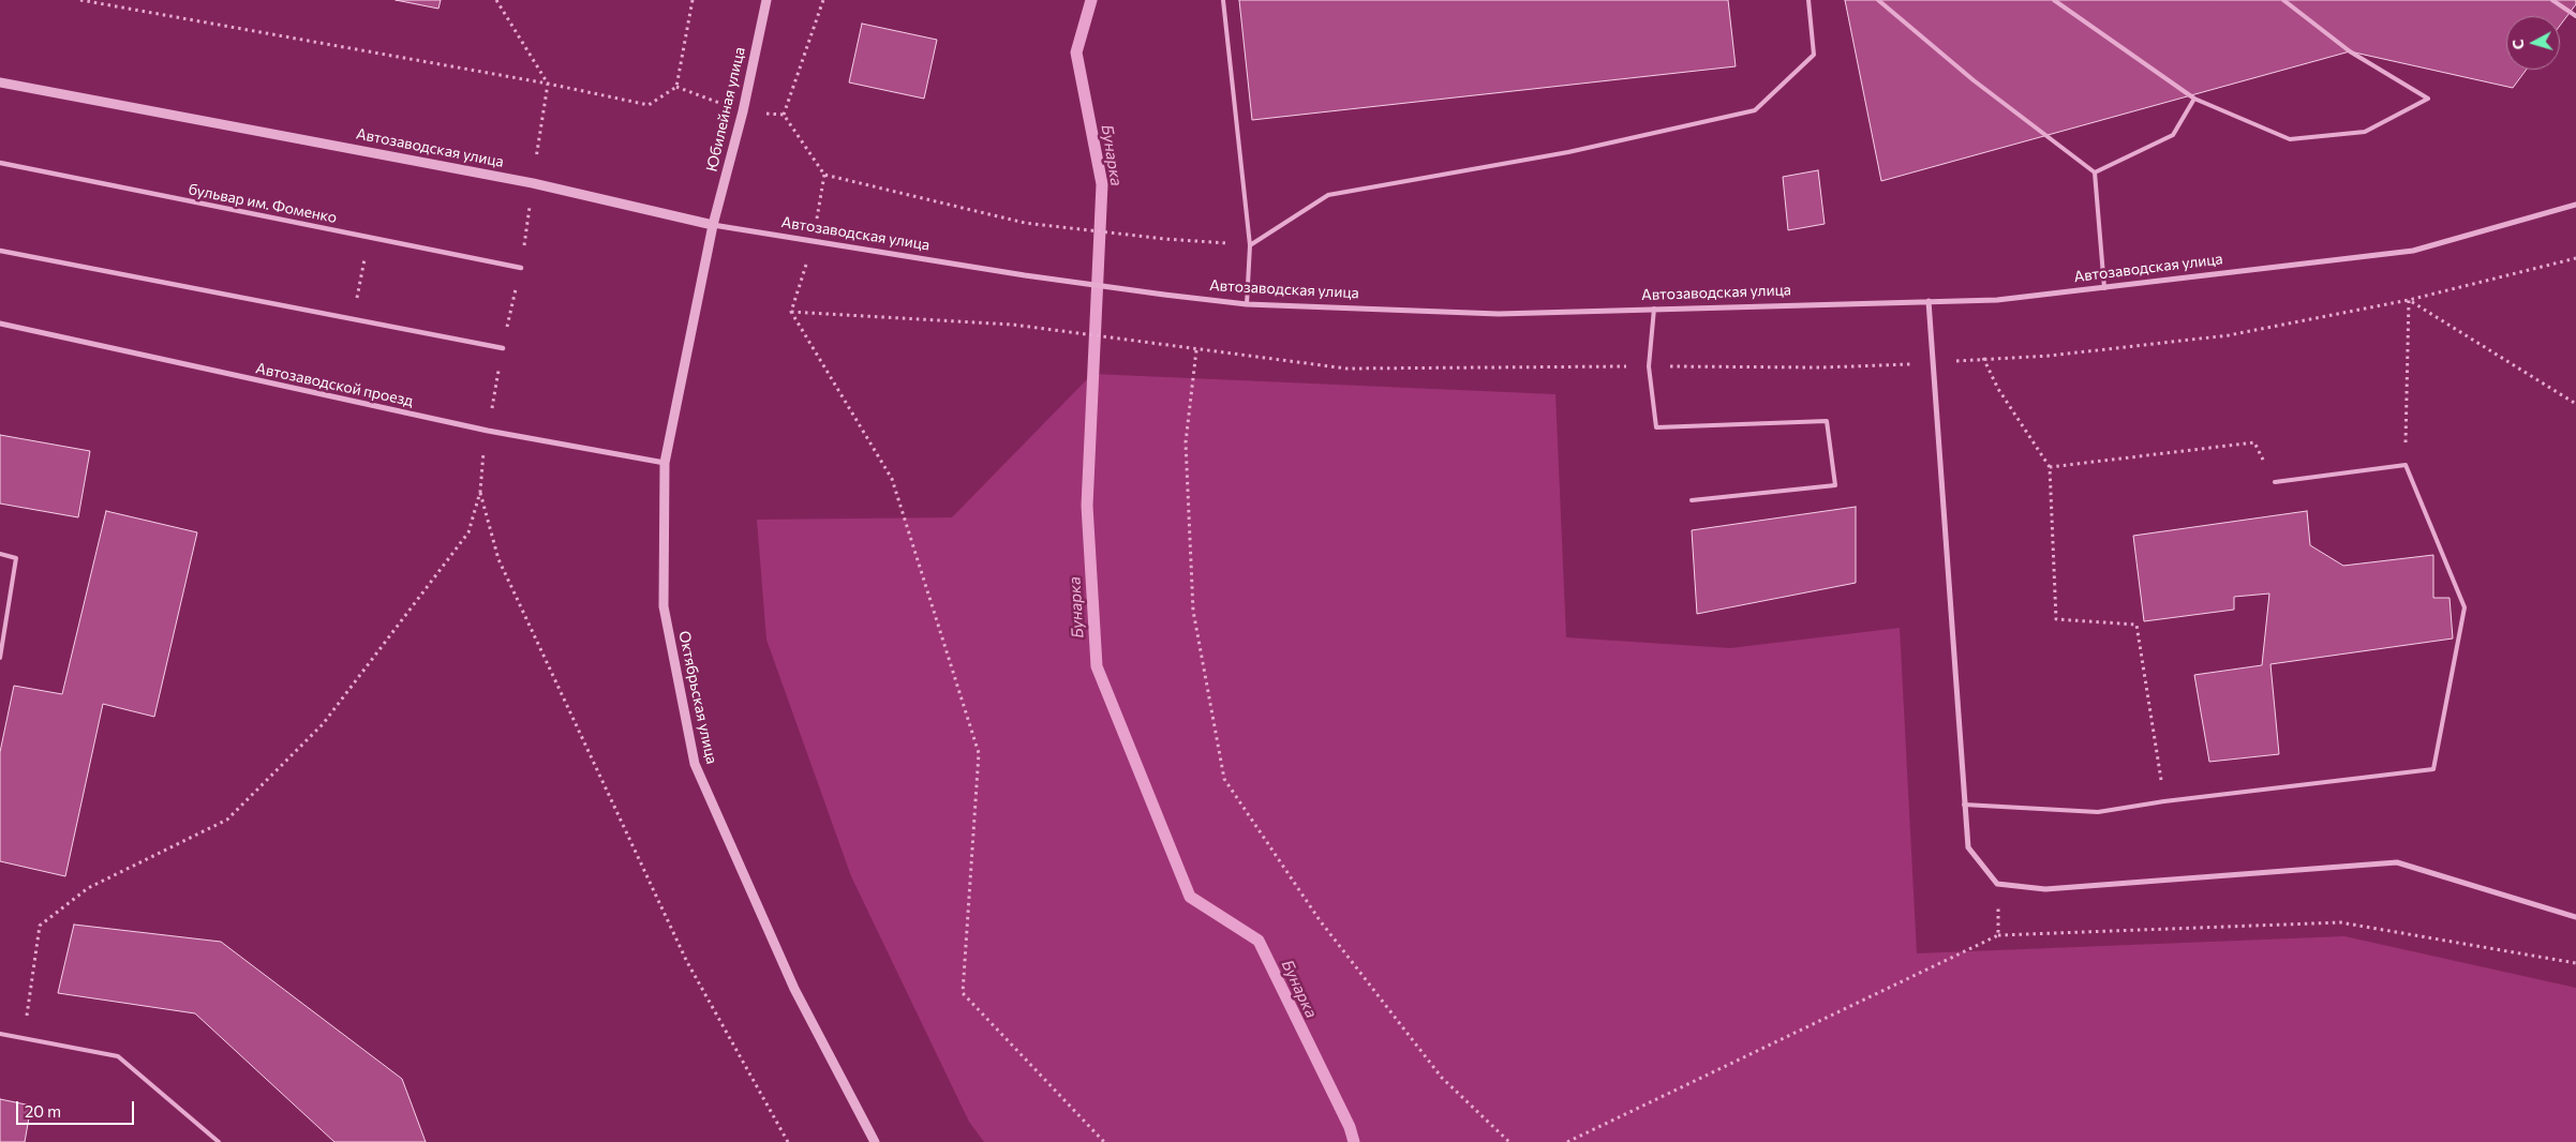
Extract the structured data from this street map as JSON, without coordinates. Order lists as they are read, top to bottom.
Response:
{
  "streets": {
    "street": [
      "Юбилейная улица",
      "Автозаводская улица",
      "бульвар им. Фоменко",
      "Автозаводской проезд",
      "Октябрьская улица"
    ]
  },
  "crossings": [
    ["Юбилейная улица", "Автозаводская улица"],
    ["Юбилейная улица", "Октябрьская улица"],
    ["Автозаводская улица", "Октябрьская улица"],
    ["Автозаводской проезд", "Октябрьская улица"]
  ],
  "water": ["Бунарка"],
  "scale_bar": "20 m",
  "north": "left"
}
